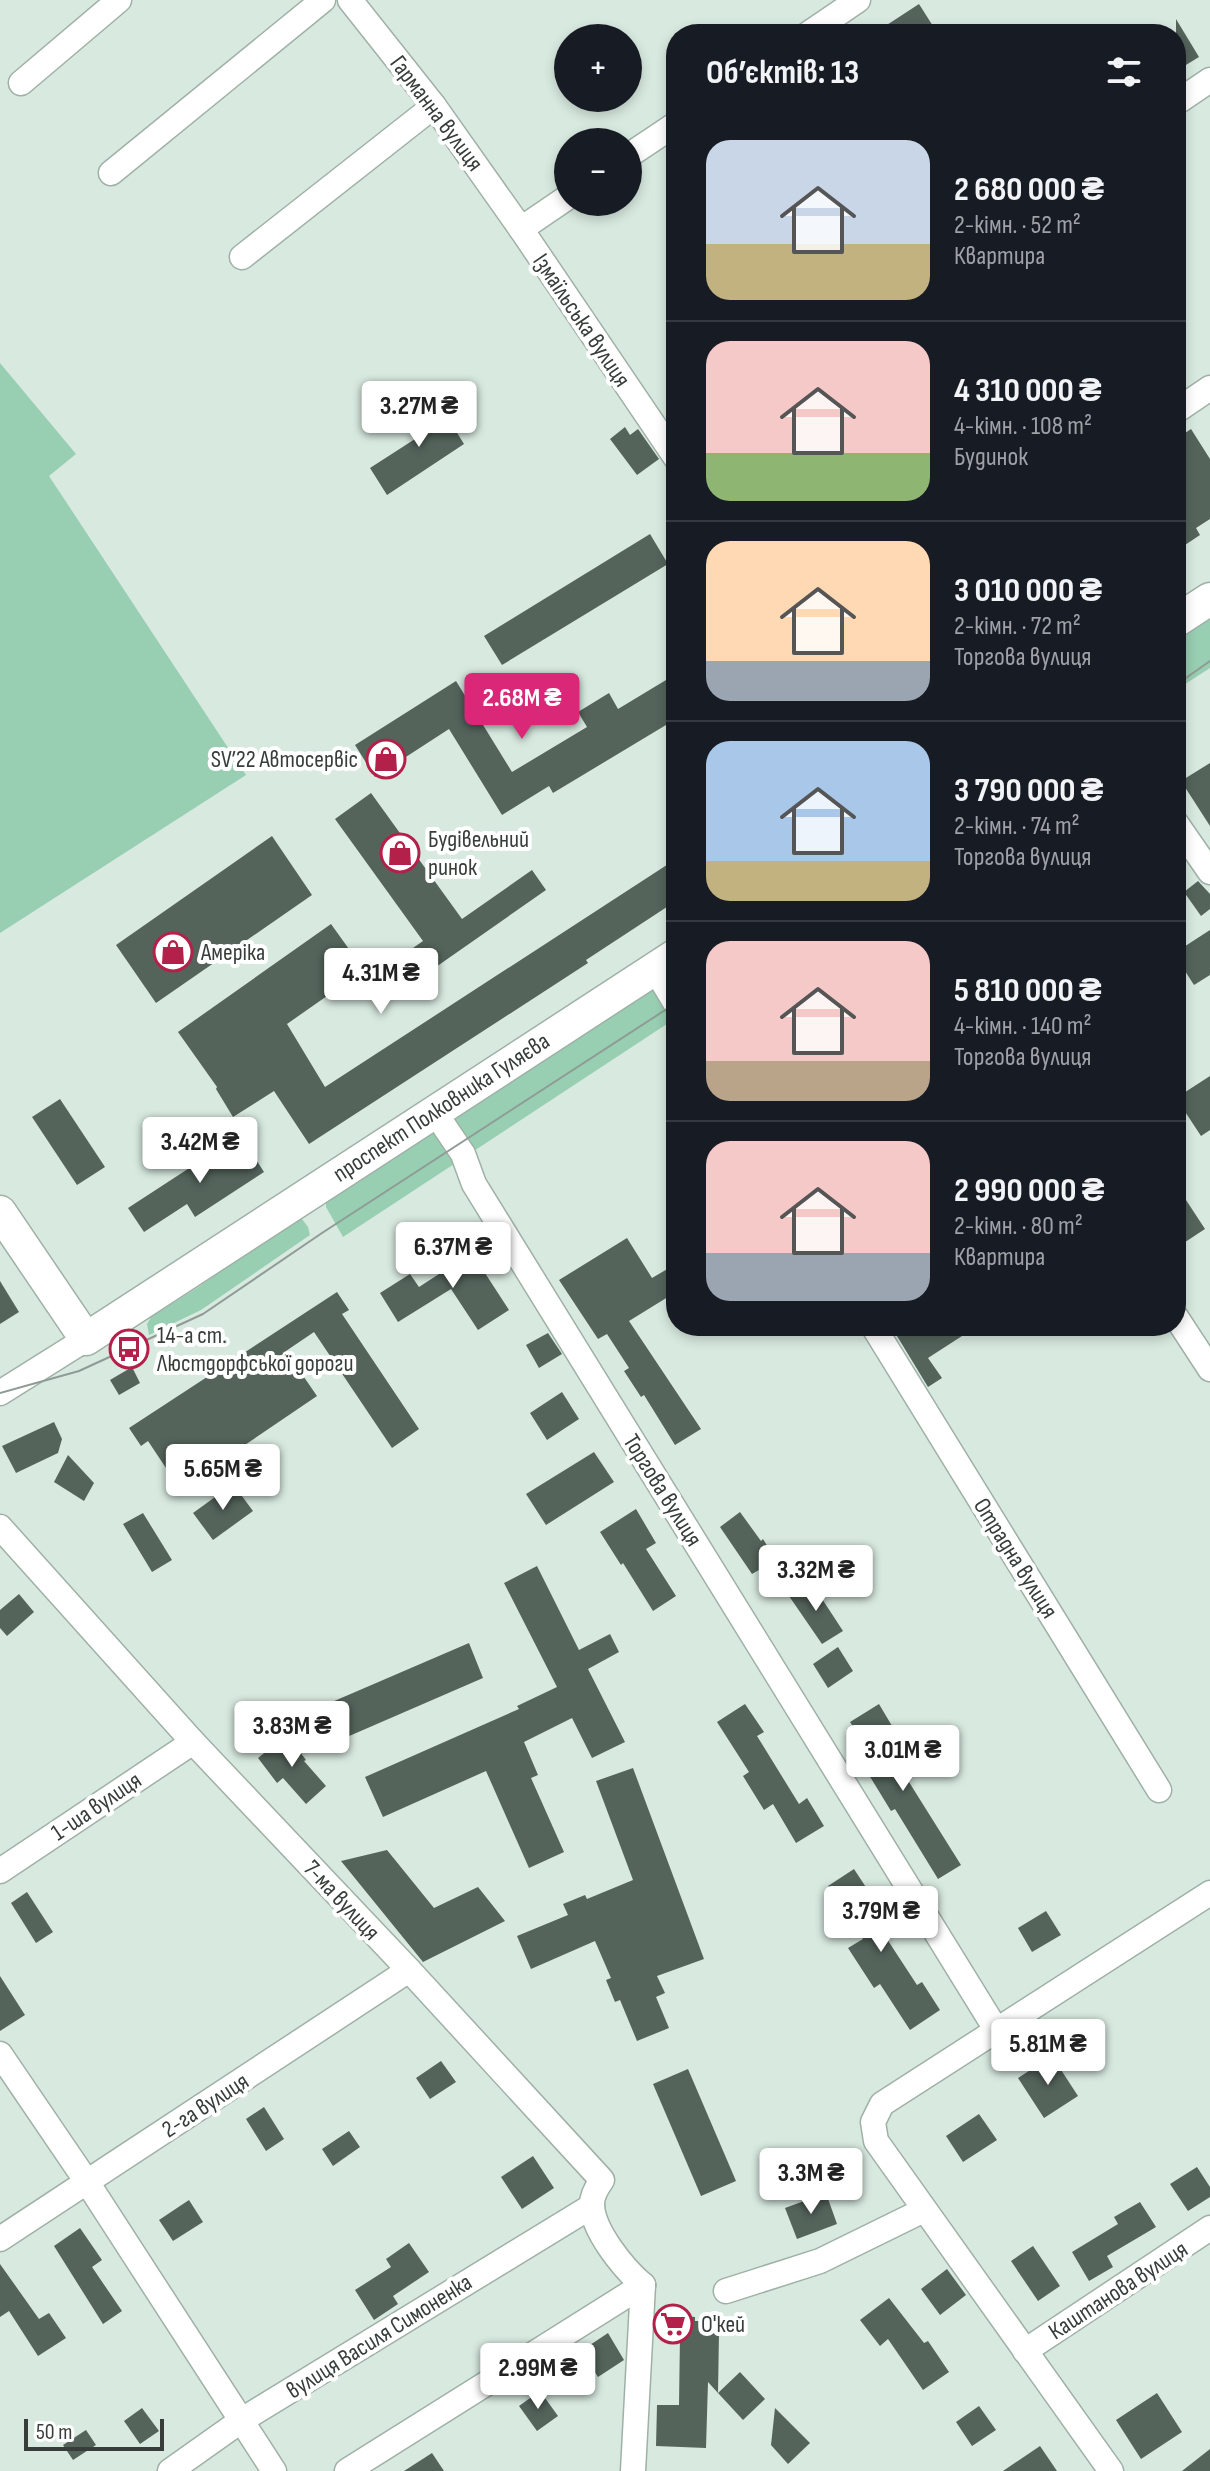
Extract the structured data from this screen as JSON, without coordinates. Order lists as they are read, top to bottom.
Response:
{
  "streets": {
    "main road": ["проспект Полковника Гуляєва"],
    "street": [
      "Гарманна вулиця",
      "Ізмаїльська вулиця",
      "Торгова вулиця",
      "Отрадна вулиця",
      "1-ша вулиця",
      "7-ма вулиця",
      "2-га вулиця",
      "Каштанова вулиця",
      "вулиця Василя Симоненка"
    ]
  },
  "crossings": [
    ["Гарманна вулиця", "Ізмаїльська вулиця"],
    ["проспект Полковника Гуляєва", "Торгова вулиця"],
    ["1-ша вулиця", "7-ма вулиця"],
    ["7-ма вулиця", "2-га вулиця"],
    ["7-ма вулиця", "вулиця Василя Симоненка"]
  ],
  "places": {
    "shop": ["SV’22 Автосервіс", "Будівельний ринок", "Амеріка"],
    "bus stop": ["14-а ст. Люстдорфської дороги"],
    "supermarket": ["О'кей"]
  },
  "scale_bar": "50 m",
  "page": {
    "map_buttons": ["+", "−"],
    "heading": "Об’єктів: 13",
    "list": [
      {
        "name": "2 680 000 ₴",
        "note": "2-кімн. · 52 m² · Квартира"
      },
      {
        "name": "4 310 000 ₴",
        "note": "4-кімн. · 108 m² · Будинок"
      },
      {
        "name": "3 010 000 ₴",
        "note": "2-кімн. · 72 m² · Торгова вулиця"
      },
      {
        "name": "3 790 000 ₴",
        "note": "2-кімн. · 74 m² · Торгова вулиця"
      },
      {
        "name": "5 810 000 ₴",
        "note": "4-кімн. · 140 m² · Торгова вулиця"
      },
      {
        "name": "2 990 000 ₴",
        "note": "2-кімн. · 80 m² · Квартира"
      }
    ],
    "price": [
      "3.27M ₴",
      "2.68M ₴",
      "4.31M ₴",
      "3.42M ₴",
      "6.37M ₴",
      "5.65M ₴",
      "3.32M ₴",
      "3.83M ₴",
      "3.01M ₴",
      "3.79M ₴",
      "5.81M ₴",
      "3.3M ₴",
      "2.99M ₴"
    ],
    "scale": "50 m"
  }
}
